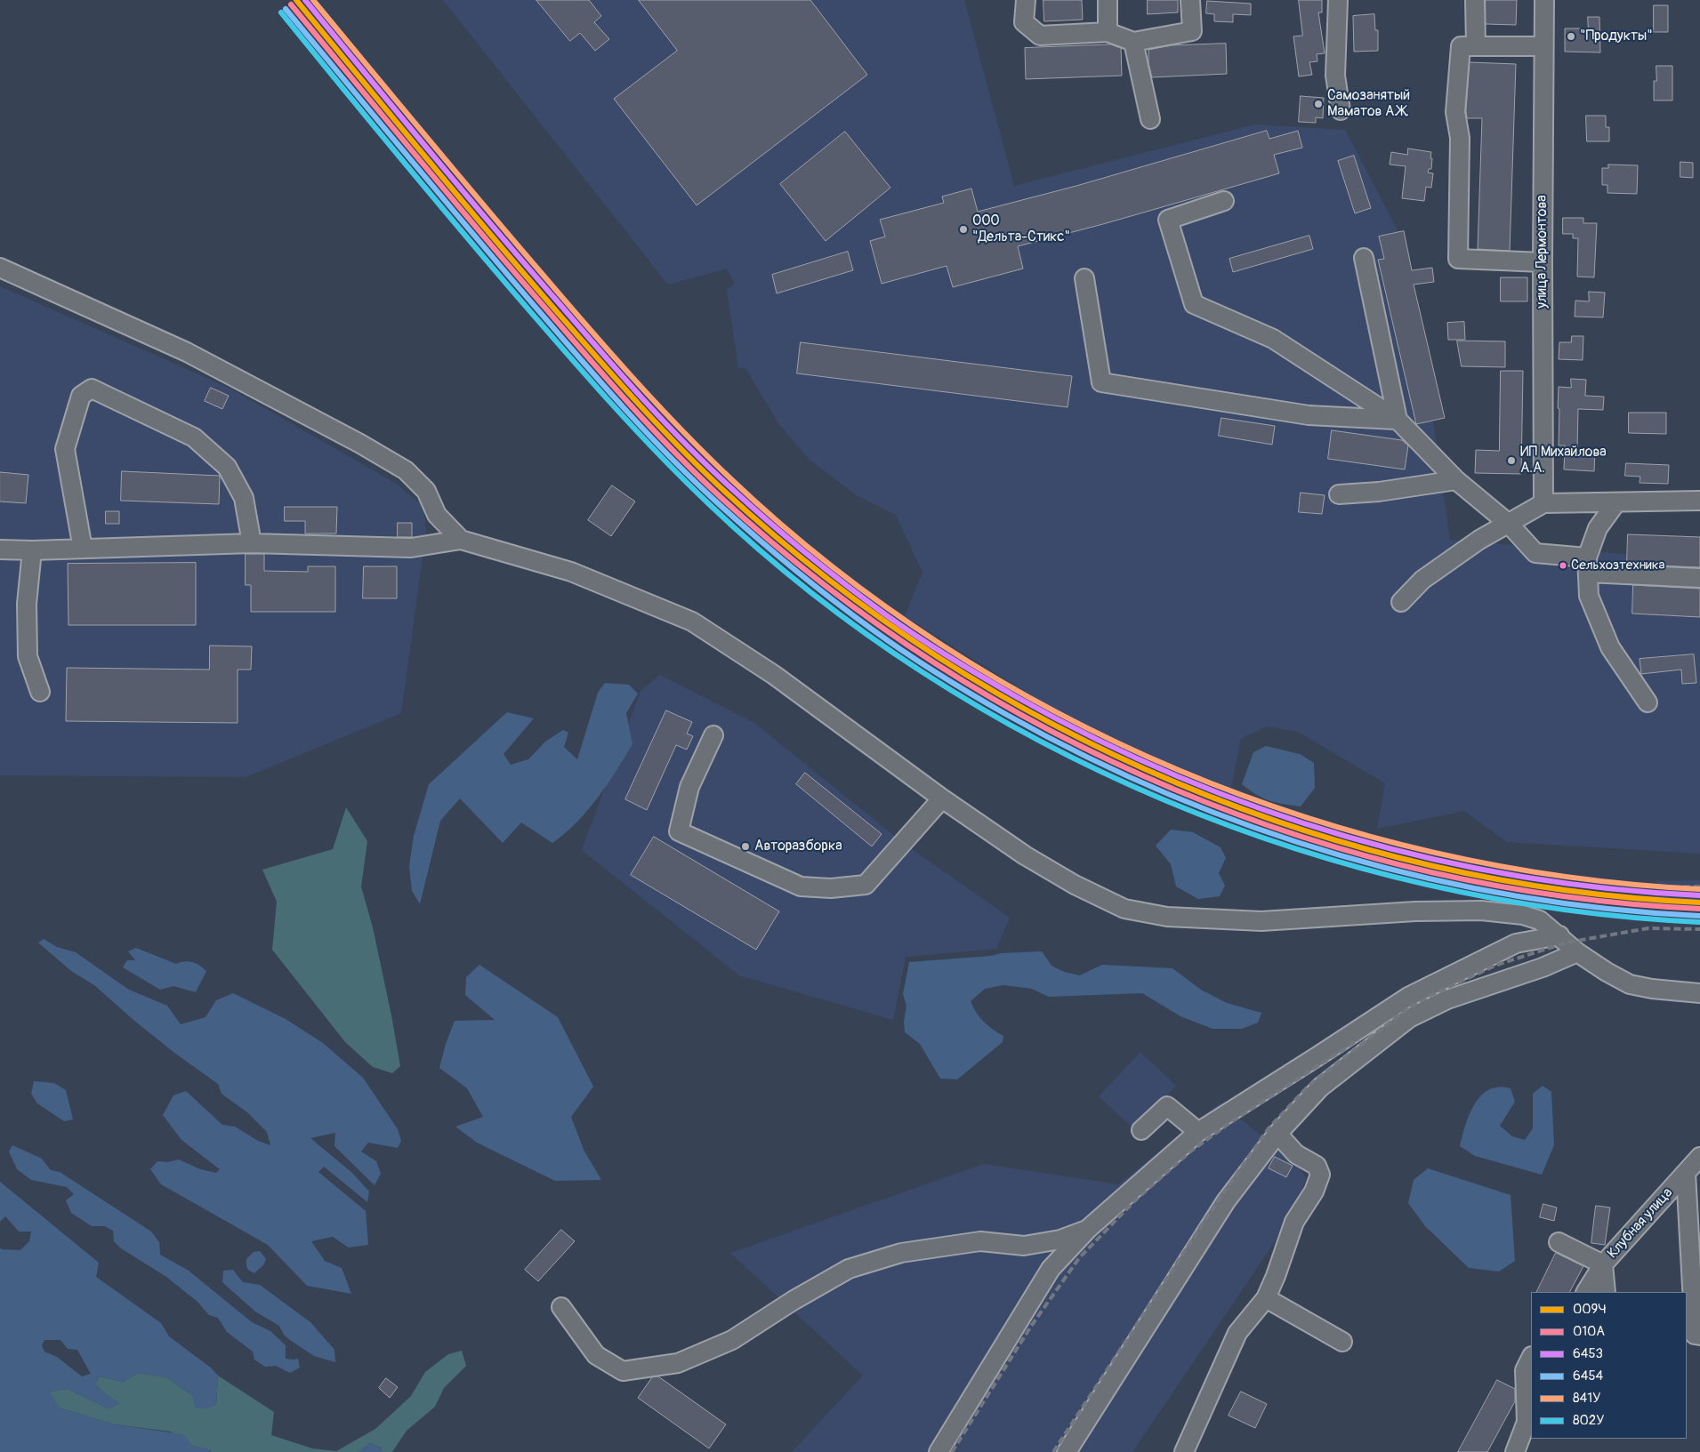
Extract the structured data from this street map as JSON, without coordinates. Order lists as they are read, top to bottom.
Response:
{
  "streets": {
    "street": ["улица Лермонтова", "Клубная улица"]
  },
  "places": [
    "\"Продукты\"",
    "Самозанятый Маматов А.Ж.",
    "ООО \"Дельта-Стикс\"",
    "ИП Михайлова А.А.",
    "Сельхозтехника",
    "Авторазборка"
  ],
  "lines": [
    "transit line 009Ч",
    "transit line 6453",
    "transit line 841У",
    "transit line 010А",
    "transit line 6454",
    "transit line 802У"
  ],
  "legend": [
    "009Ч",
    "010А",
    "6453",
    "6454",
    "841У",
    "802У"
  ]
}
